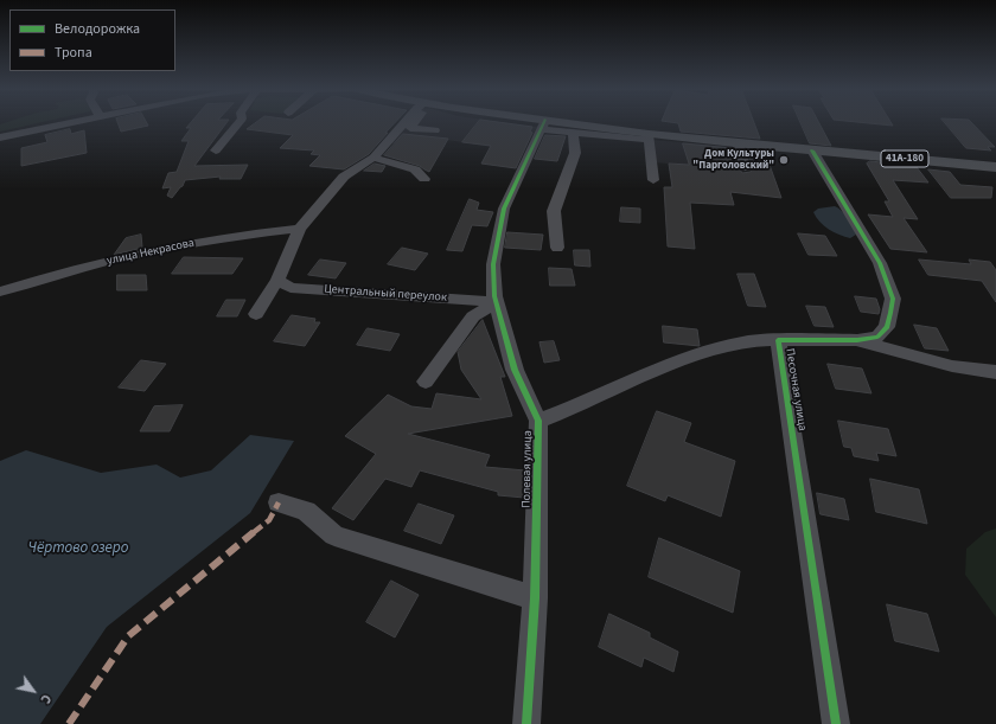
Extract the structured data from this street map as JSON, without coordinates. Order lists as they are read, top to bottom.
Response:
{
  "streets": {
    "main road": ["41А-180"],
    "street": [
      "улица Некрасова",
      "Центральный переулок",
      "Песочная улица",
      "Полевая улица"
    ]
  },
  "crossings": [
    ["41А-180", "Песочная улица"],
    ["41А-180", "Полевая улица"],
    ["Центральный переулок", "Полевая улица"]
  ],
  "water": ["Чёртово озеро"],
  "places": ["Дом Культуры \"Парголовский\""],
  "legend": ["Велодорожка", "Тропа"],
  "north": "bottom right"
}
